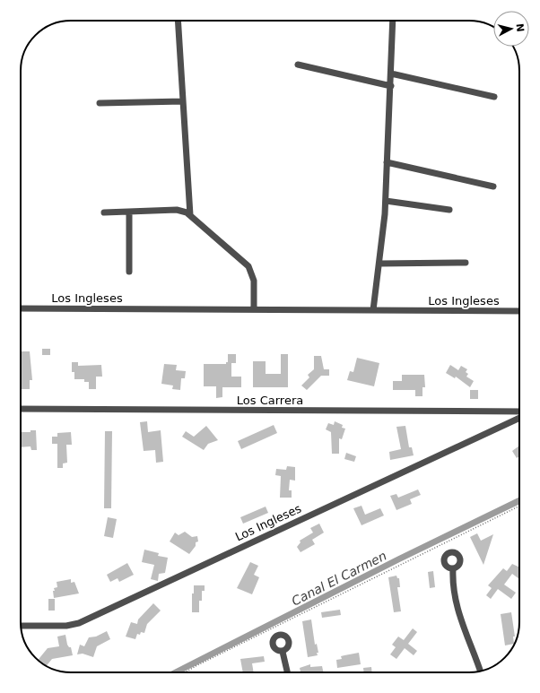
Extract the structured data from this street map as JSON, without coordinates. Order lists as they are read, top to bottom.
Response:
{
  "streets": {
    "street": ["Los Ingleses", "Los Carrera"]
  },
  "water": ["Canal El Carmen"],
  "north": "right"
}
